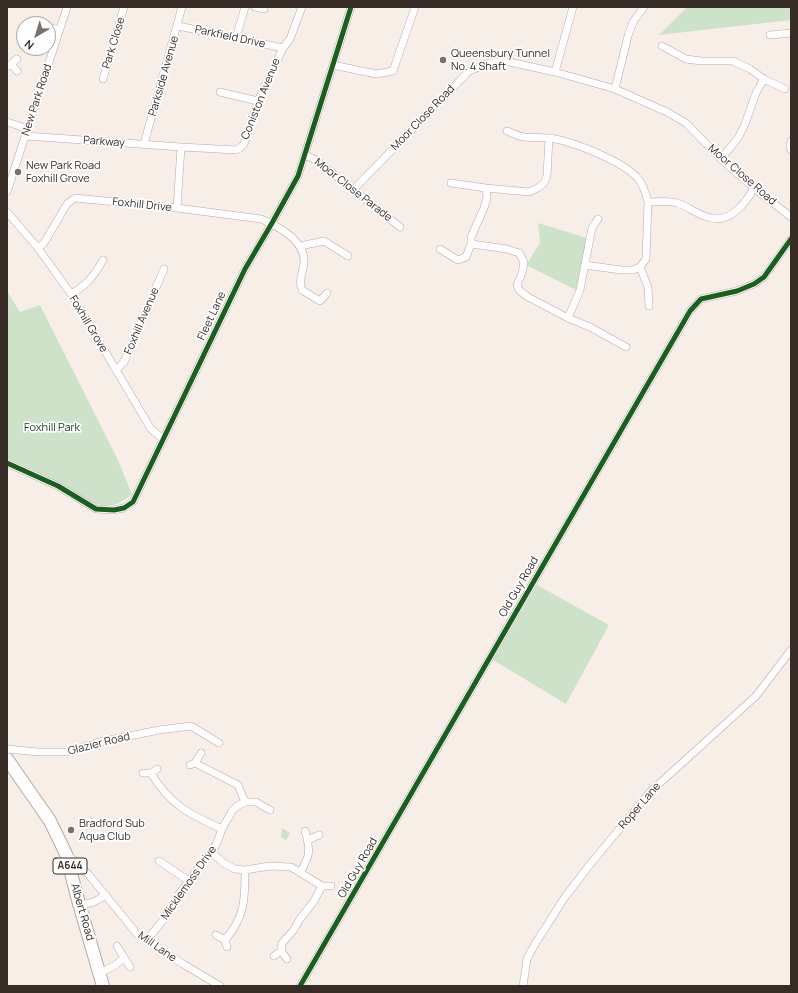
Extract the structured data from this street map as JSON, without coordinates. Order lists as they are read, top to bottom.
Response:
{
  "streets": {
    "main road": ["A644", "Albert Road"],
    "street": [
      "Parkfield Drive",
      "Park Close",
      "Parkside Avenue",
      "Coniston Avenue",
      "New Park Road",
      "Moor Close Road",
      "Parkway",
      "Moor Close Parade",
      "Foxhill Drive",
      "Fleet Lane",
      "Foxhill Avenue",
      "Foxhill Grove",
      "Old Guy Road",
      "Glazier Road",
      "Roper Lane",
      "Micklemoss Drive",
      "Mill Lane"
    ]
  },
  "crossings": [
    ["Parkfield Drive", "Parkside Avenue"],
    ["Parkfield Drive", "Coniston Avenue"],
    ["Parkside Avenue", "Parkway"],
    ["Coniston Avenue", "Parkway"],
    ["New Park Road", "Parkway"],
    ["Moor Close Road", "Moor Close Parade"],
    ["Moor Close Parade", "Fleet Lane"],
    ["Foxhill Drive", "Fleet Lane"],
    ["Foxhill Drive", "Foxhill Grove"],
    ["Fleet Lane", "Foxhill Grove"],
    ["Foxhill Avenue", "Foxhill Grove"],
    ["Micklemoss Drive", "Mill Lane"],
    ["Albert Road", "Mill Lane"]
  ],
  "parks": ["Foxhill Park"],
  "places": ["Queensbury Tunnel No. 4 Shaft", "New Park Road Foxhill Grove", "Bradford Sub Aqua Club"],
  "north": "bottom left"
}
